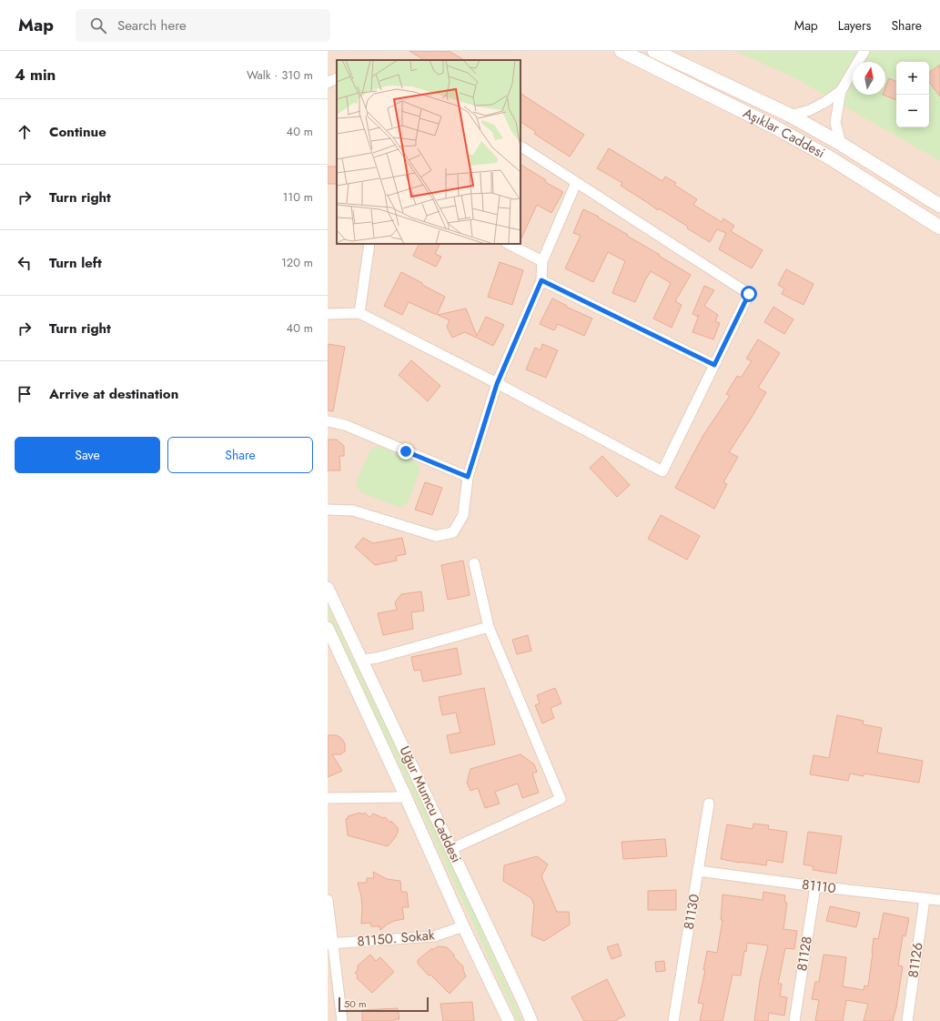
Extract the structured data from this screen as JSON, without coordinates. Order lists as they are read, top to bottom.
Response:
{
  "streets": {
    "main road": ["Aşıklar Caddesi"],
    "street": [
      "Uğur Mumcu Caddesi",
      "81110",
      "81130",
      "81150. Sokak",
      "81128",
      "81126"
    ]
  },
  "crossings": [
    ["Uğur Mumcu Caddesi", "81150. Sokak"],
    ["81110", "81130"],
    ["81110", "81128"],
    ["81110", "81126"]
  ],
  "scale_bar": "50 m",
  "north": "top",
  "page": {
    "header": "Map",
    "search": "Search here",
    "nav": ["Map", "Layers", "Share"],
    "heading": ["4 min", "Walk · 310 m"],
    "map_buttons": ["+", "−"],
    "list": [
      ["Continue", "40 m"],
      ["Turn right", "110 m"],
      ["Turn left", "120 m"],
      ["Turn right", "40 m"],
      "Arrive at destination"
    ],
    "buttons": ["Save", "Share"],
    "scale": "50 m"
  }
}
